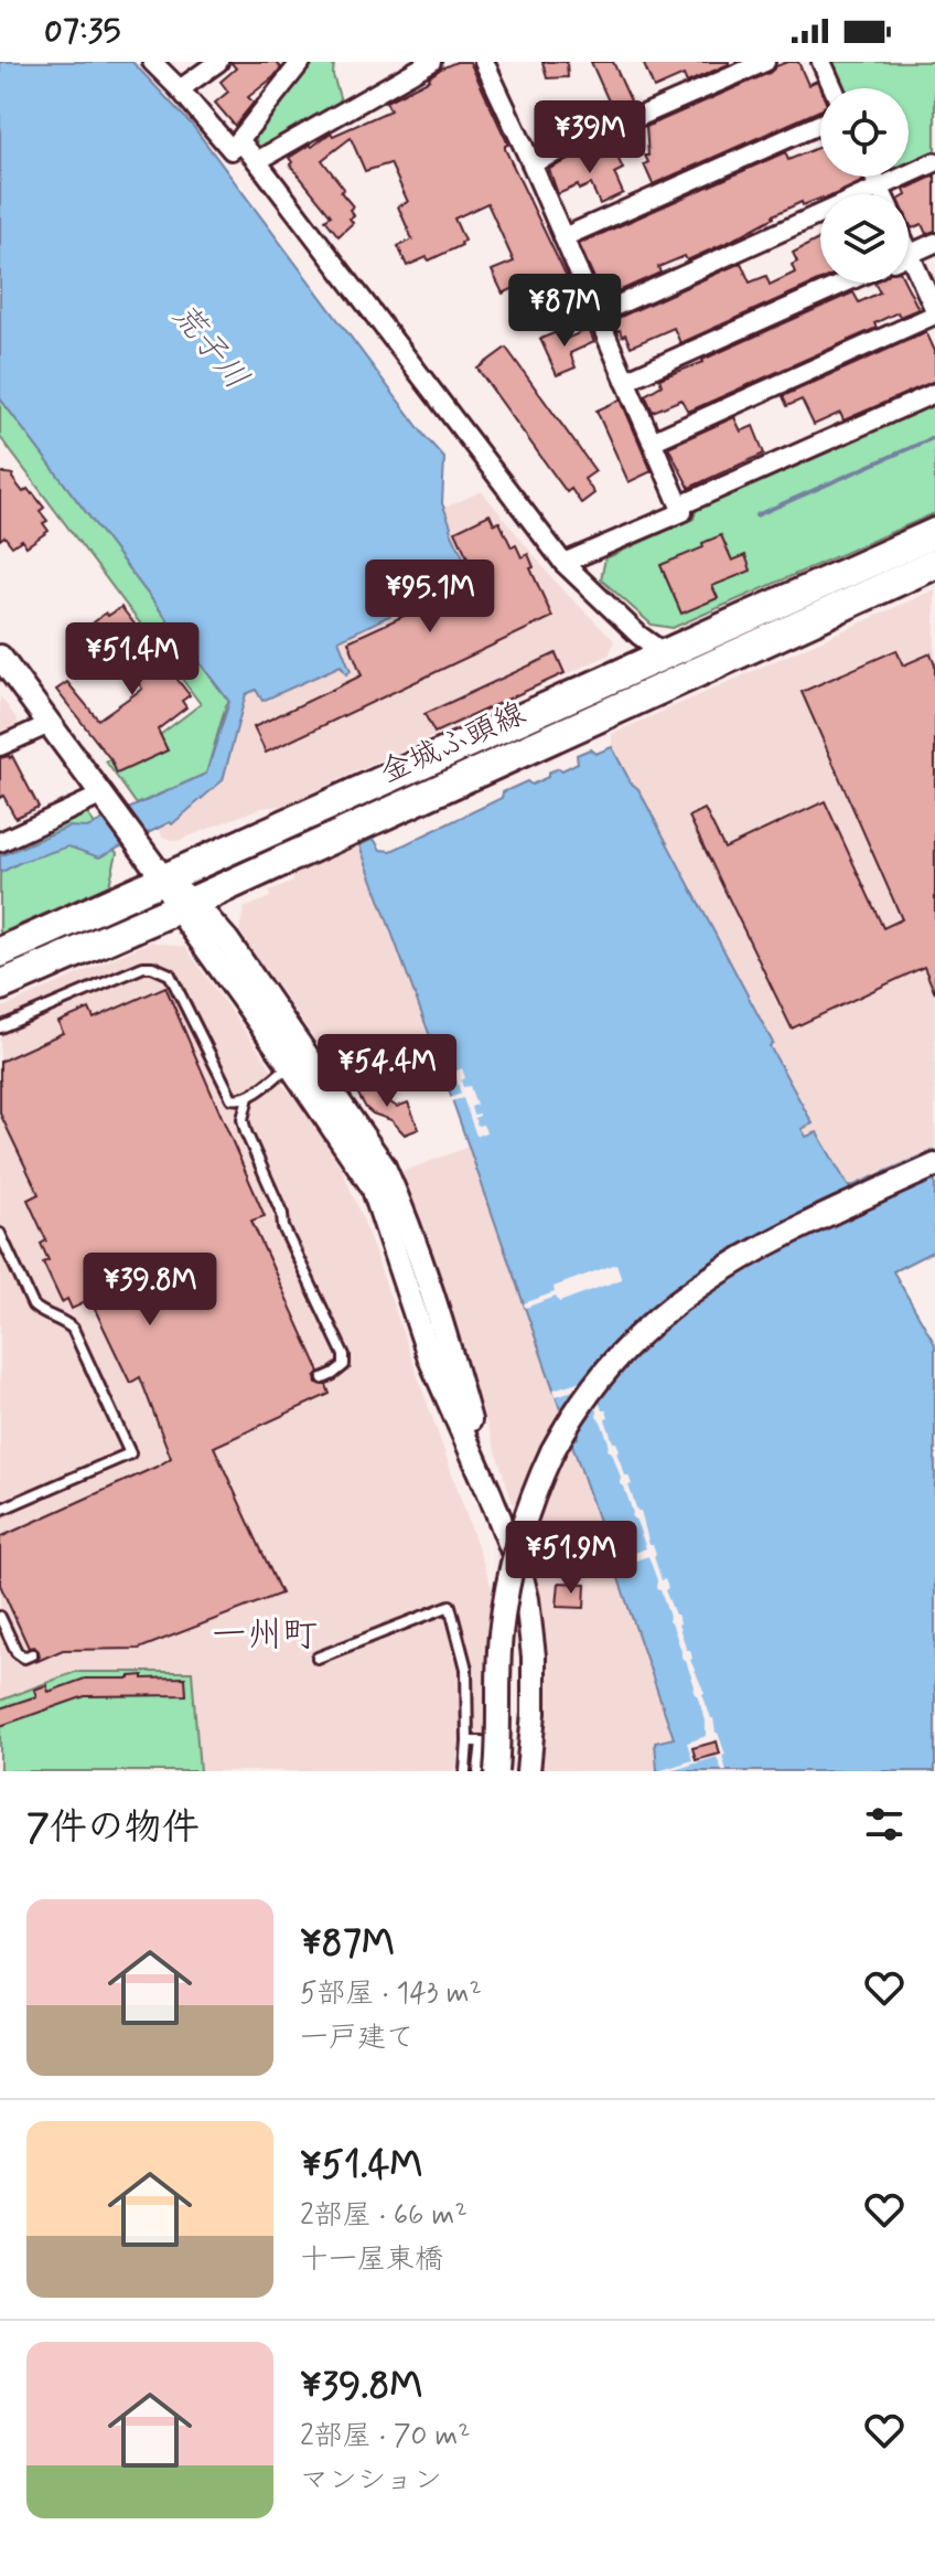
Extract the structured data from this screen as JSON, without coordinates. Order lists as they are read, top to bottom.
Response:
{
  "streets": {
    "main road": ["金城ふ頭線"]
  },
  "districts": ["一州町"],
  "water": ["荒子川"],
  "page": {
    "status": "07:35",
    "price": [
      "¥39M",
      "¥87M",
      "¥95.1M",
      "¥51.4M",
      "¥54.4M",
      "¥39.8M",
      "¥51.9M"
    ],
    "heading": "7件の物件",
    "list": [
      {
        "name": "¥87M",
        "note": "5部屋 · 143 m² · 一戸建て"
      },
      {
        "name": "¥51.4M",
        "note": "2部屋 · 66 m² · 十一屋東橋"
      },
      {
        "name": "¥39.8M",
        "note": "2部屋 · 70 m² · マンション"
      }
    ]
  }
}
